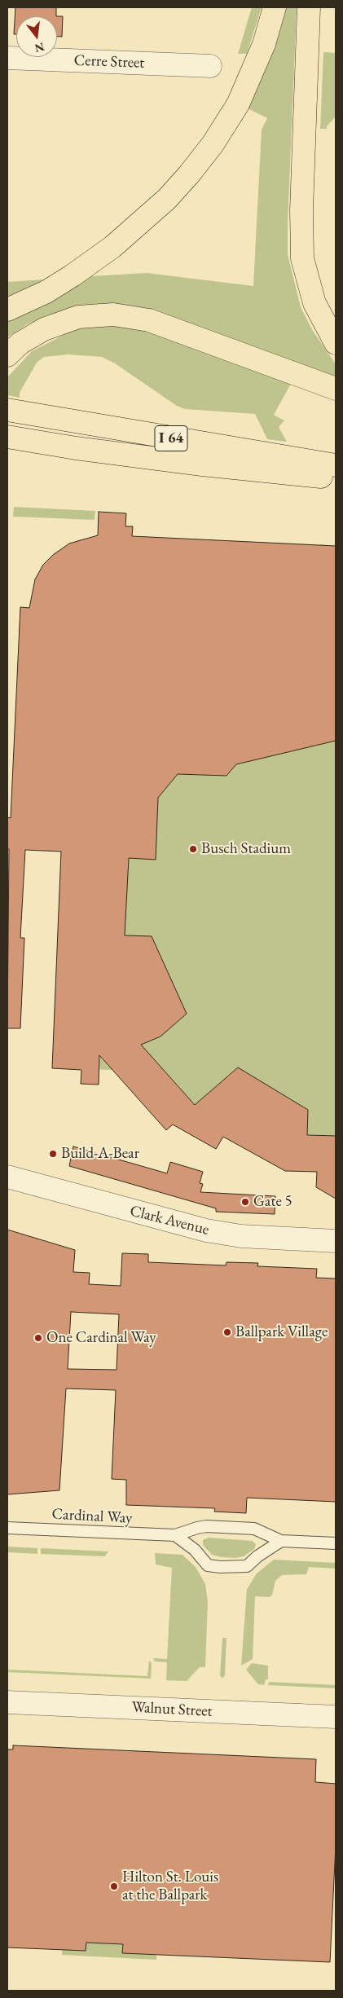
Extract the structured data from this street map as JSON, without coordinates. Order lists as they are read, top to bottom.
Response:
{
  "streets": {
    "highway": ["I 64"],
    "street": ["Cerre Street", "Clark Avenue", "Walnut Street"],
    "lane": ["Cardinal Way"]
  },
  "places": [
    "Busch Stadium",
    "Build-A-Bear",
    "Gate 5",
    "Ballpark Village",
    "One Cardinal Way",
    "Hilton St. Louis at the Ballpark"
  ],
  "north": "bottom"
}
